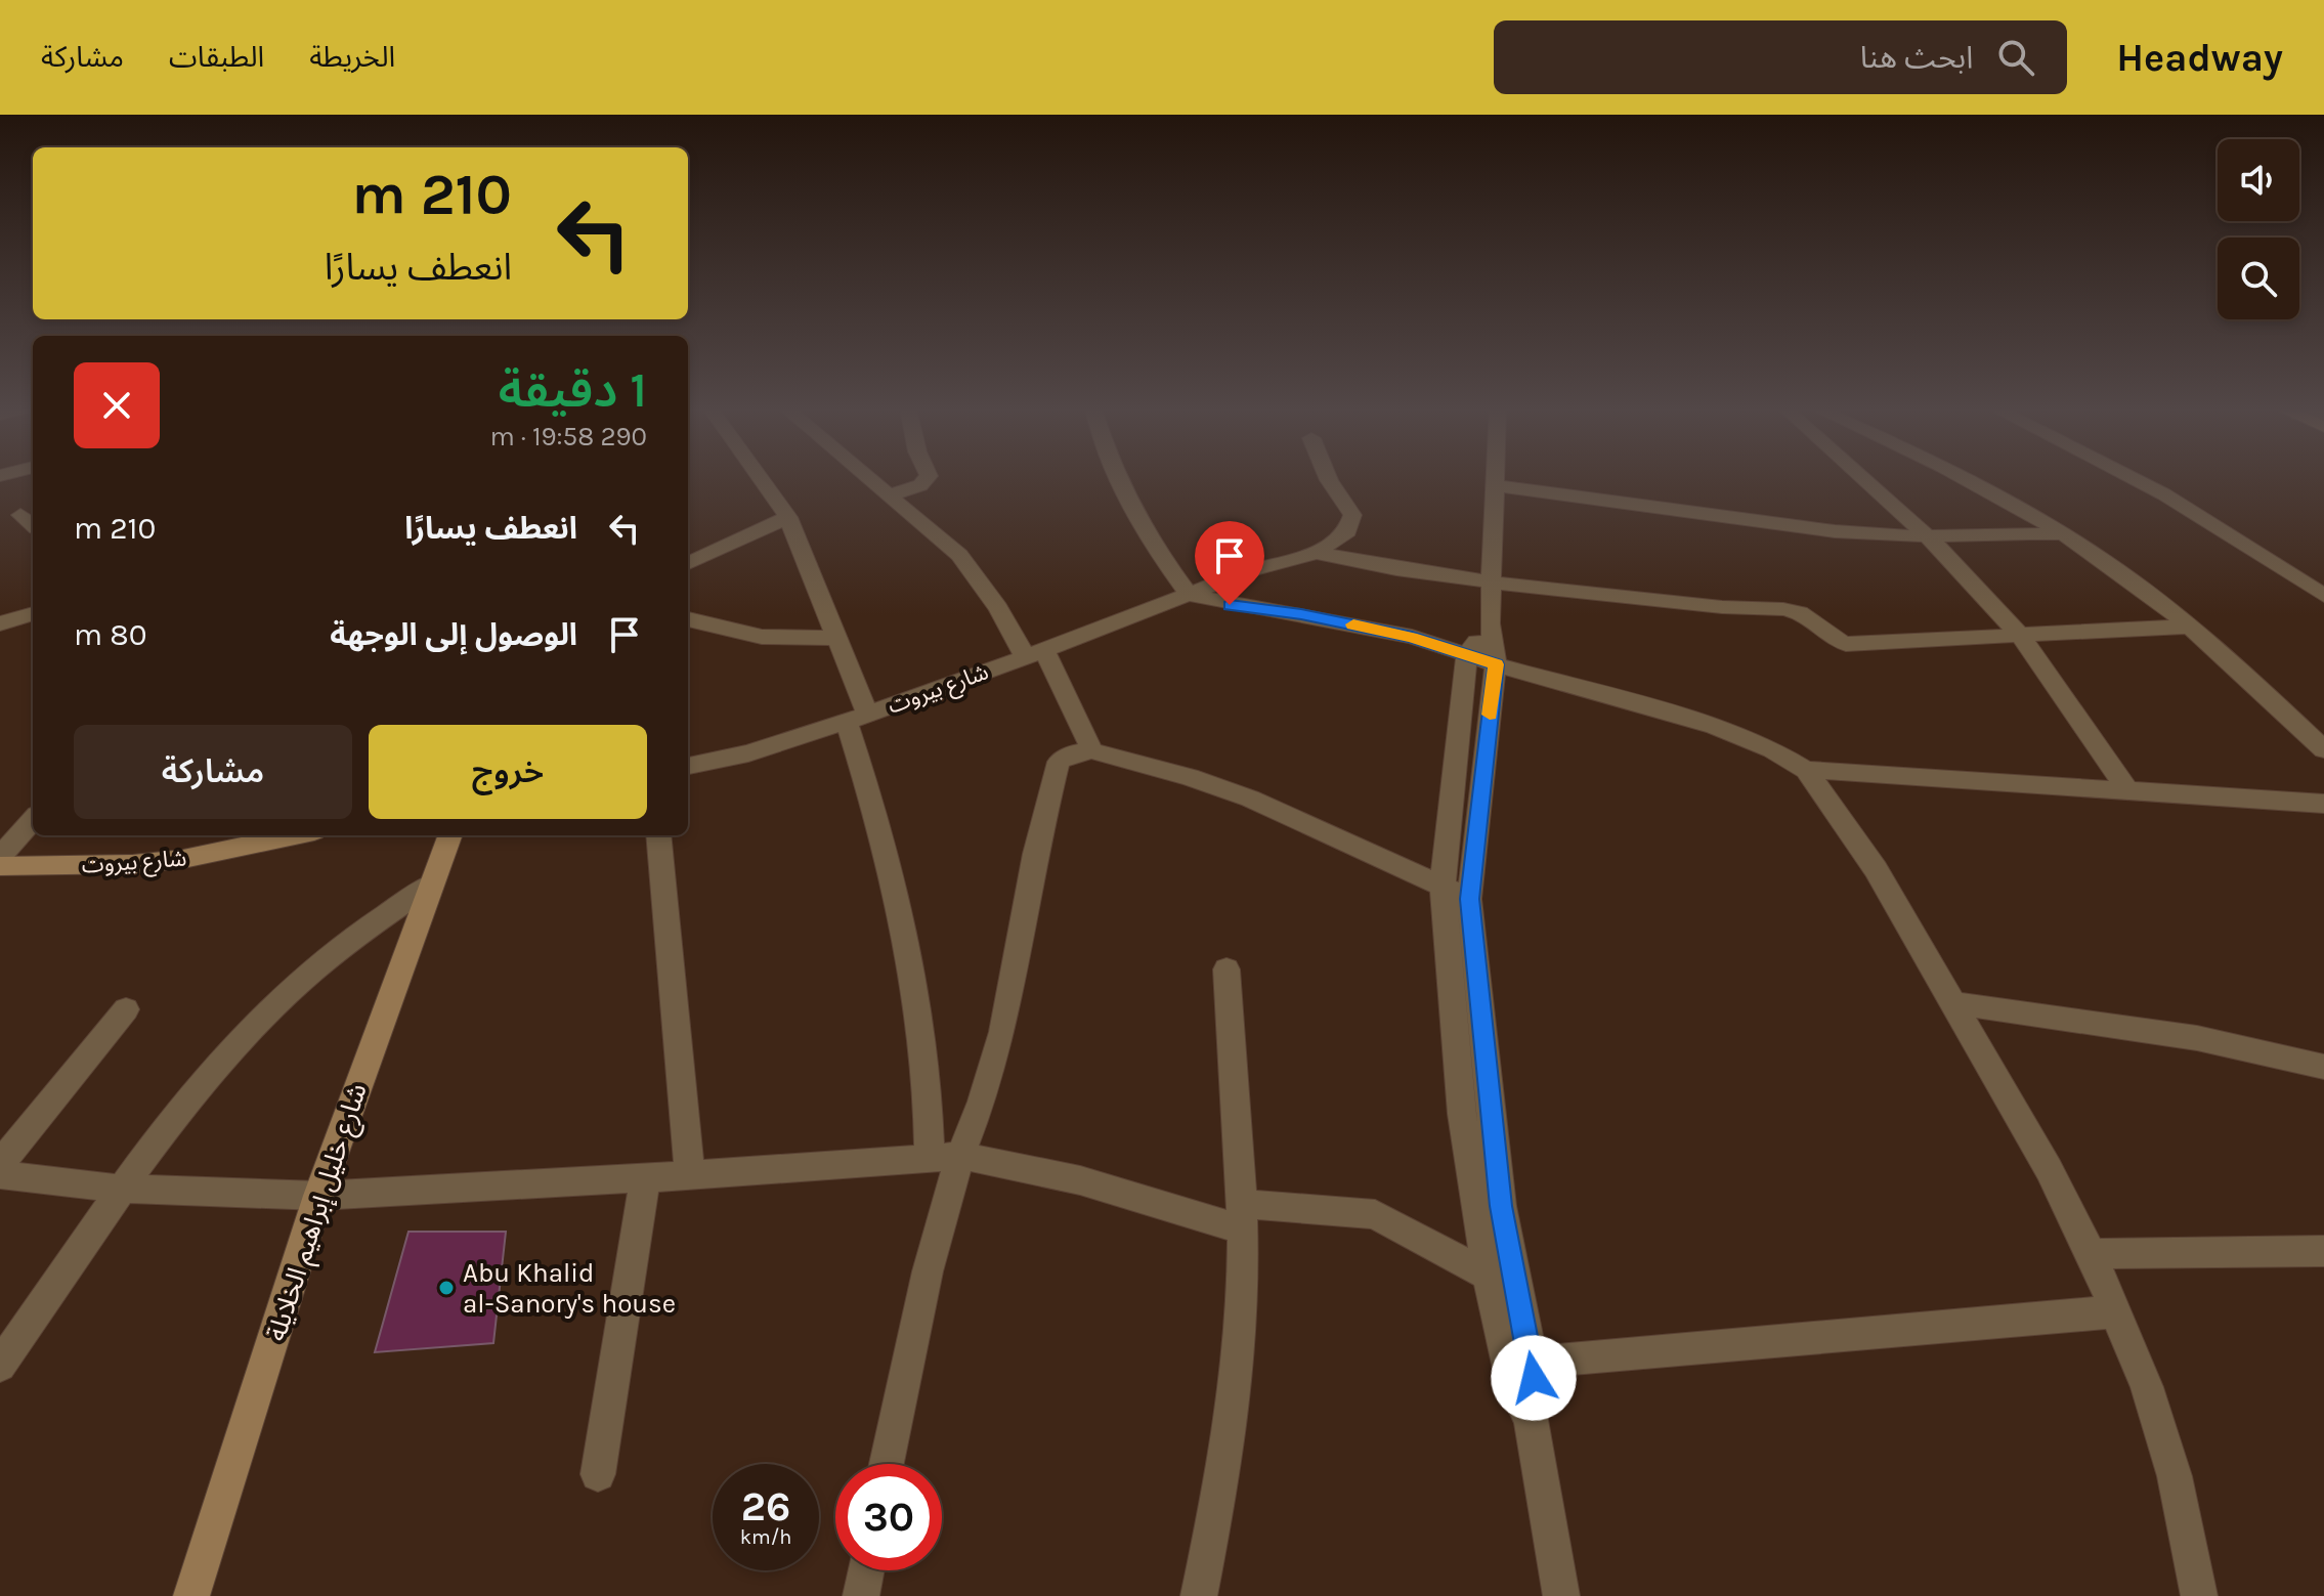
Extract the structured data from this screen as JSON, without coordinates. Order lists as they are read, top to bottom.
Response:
{
  "streets": {
    "street": ["شارع بيروت", "شارع خليل إبراهيم الخلايلة"]
  },
  "places": ["Abu Khalid al-Sanory's house"],
  "page": {
    "header": "Headway",
    "search": "ابحث هنا",
    "nav": ["الخريطة", "الطبقات", "مشاركة"],
    "turn": ["210 m", "انعطف يسارًا"],
    "heading": ["1 دقيقة", "290 m · 19:58"],
    "list": [
      {
        "name": "انعطف يسارًا",
        "value": "210 m"
      },
      {
        "name": "الوصول إلى الوجهة",
        "value": "80 m"
      }
    ],
    "buttons": ["خروج", "مشاركة"],
    "speed": "26 km/h",
    "limit": "30"
  }
}
